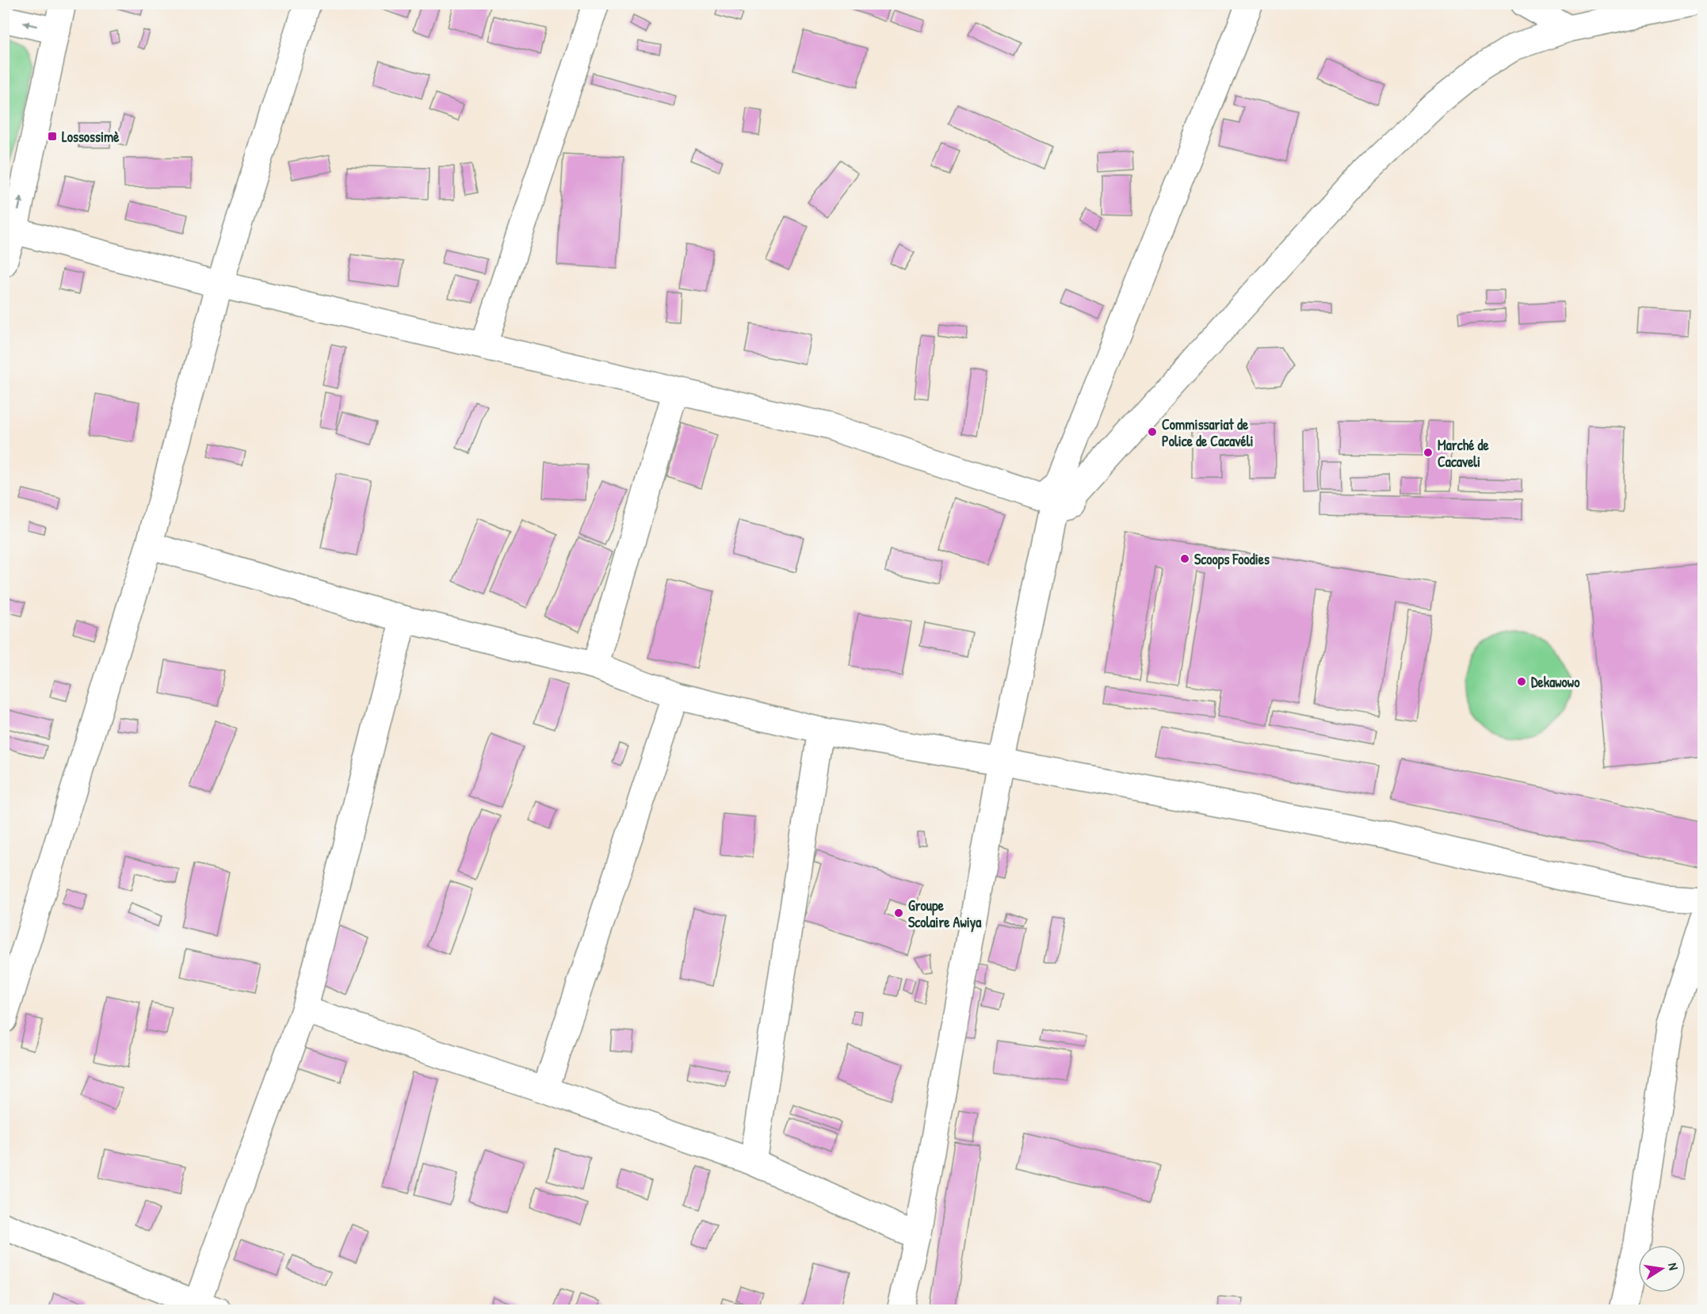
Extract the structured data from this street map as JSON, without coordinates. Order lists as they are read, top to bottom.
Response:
{
  "places": {
    "transit": ["Lossossimè"],
    "other": [
      "Commissariat de Police de Cacavéli",
      "Marché de Cacaveli",
      "Scoops Foodies",
      "Dekawowo",
      "Groupe Scolaire Awiya"
    ]
  },
  "north": "right"
}
